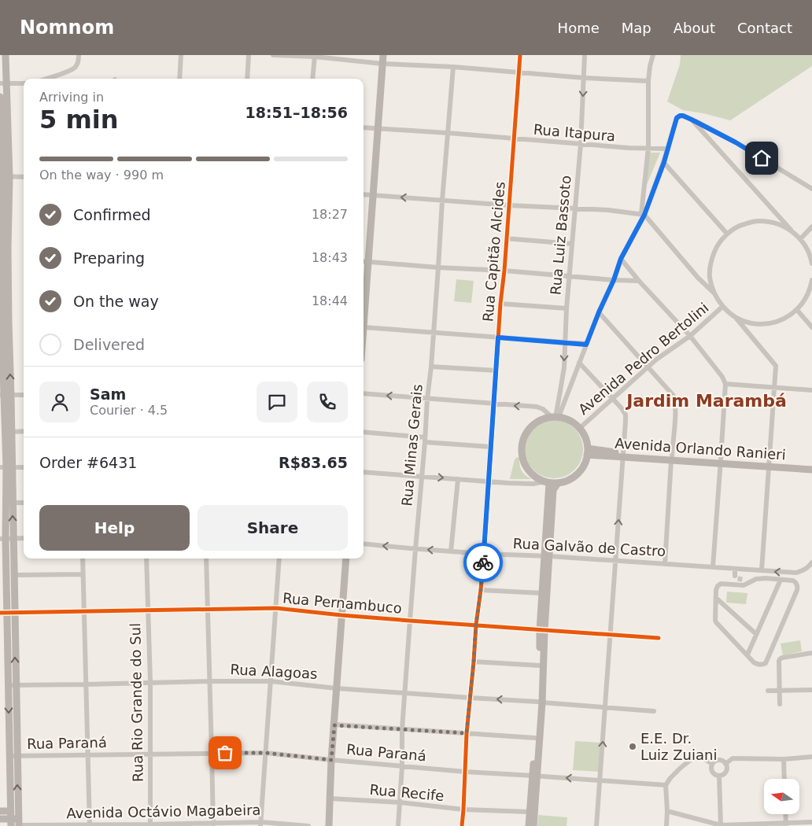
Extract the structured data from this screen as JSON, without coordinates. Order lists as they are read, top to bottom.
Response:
{
  "streets": {
    "main road": ["Avenida Orlando Ranieri"],
    "street": [
      "Rua Itapura",
      "Rua Luiz Bassoto",
      "Rua Capitão Alcides",
      "Avenida Pedro Bertolini",
      "Rua Minas Gerais",
      "Rua Galvão de Castro",
      "Rua Pernambuco",
      "Rua Alagoas",
      "Rua Rio Grande do Sul",
      "Rua Paraná",
      "Rua Recife",
      "Avenida Octávio Magabeira"
    ]
  },
  "crossings": [
    ["Rua Itapura", "Rua Luiz Bassoto"],
    ["Rua Itapura", "Rua Capitão Alcides"],
    ["Rua Itapura", "Rua Minas Gerais"],
    ["Rua Luiz Bassoto", "Avenida Pedro Bertolini"],
    ["Rua Luiz Bassoto", "Avenida Orlando Ranieri"],
    ["Rua Capitão Alcides", "Rua Galvão de Castro"],
    ["Rua Capitão Alcides", "Rua Pernambuco"],
    ["Rua Capitão Alcides", "Rua Alagoas"],
    ["Rua Capitão Alcides", "Rua Paraná"],
    ["Rua Capitão Alcides", "Rua Recife"],
    ["Avenida Pedro Bertolini", "Avenida Orlando Ranieri"],
    ["Rua Minas Gerais", "Rua Galvão de Castro"],
    ["Rua Minas Gerais", "Rua Pernambuco"],
    ["Rua Minas Gerais", "Rua Alagoas"],
    ["Rua Minas Gerais", "Rua Paraná"],
    ["Rua Minas Gerais", "Rua Recife"],
    ["Rua Pernambuco", "Rua Rio Grande do Sul"],
    ["Rua Alagoas", "Rua Rio Grande do Sul"],
    ["Rua Rio Grande do Sul", "Rua Paraná"],
    ["Rua Rio Grande do Sul", "Avenida Octávio Magabeira"]
  ],
  "districts": ["Jardim Marambá"],
  "places": ["E.E. Dr. Luiz Zuiani"],
  "north": "left",
  "page": {
    "header": "Nomnom",
    "nav": [
      "Home",
      "Map",
      "About",
      "Contact"
    ],
    "heading": ["5 min", "Arriving in", "18:51–18:56"],
    "panel": [
      "Sam",
      "Courier · 4.5",
      "Order #6431",
      "R$83.65"
    ],
    "bar": "On the way · 990 m",
    "list": [
      ["Confirmed", "18:27"],
      ["Preparing", "18:43"],
      ["On the way", "18:44"],
      "Delivered"
    ],
    "buttons": ["Help", "Share"]
  }
}
